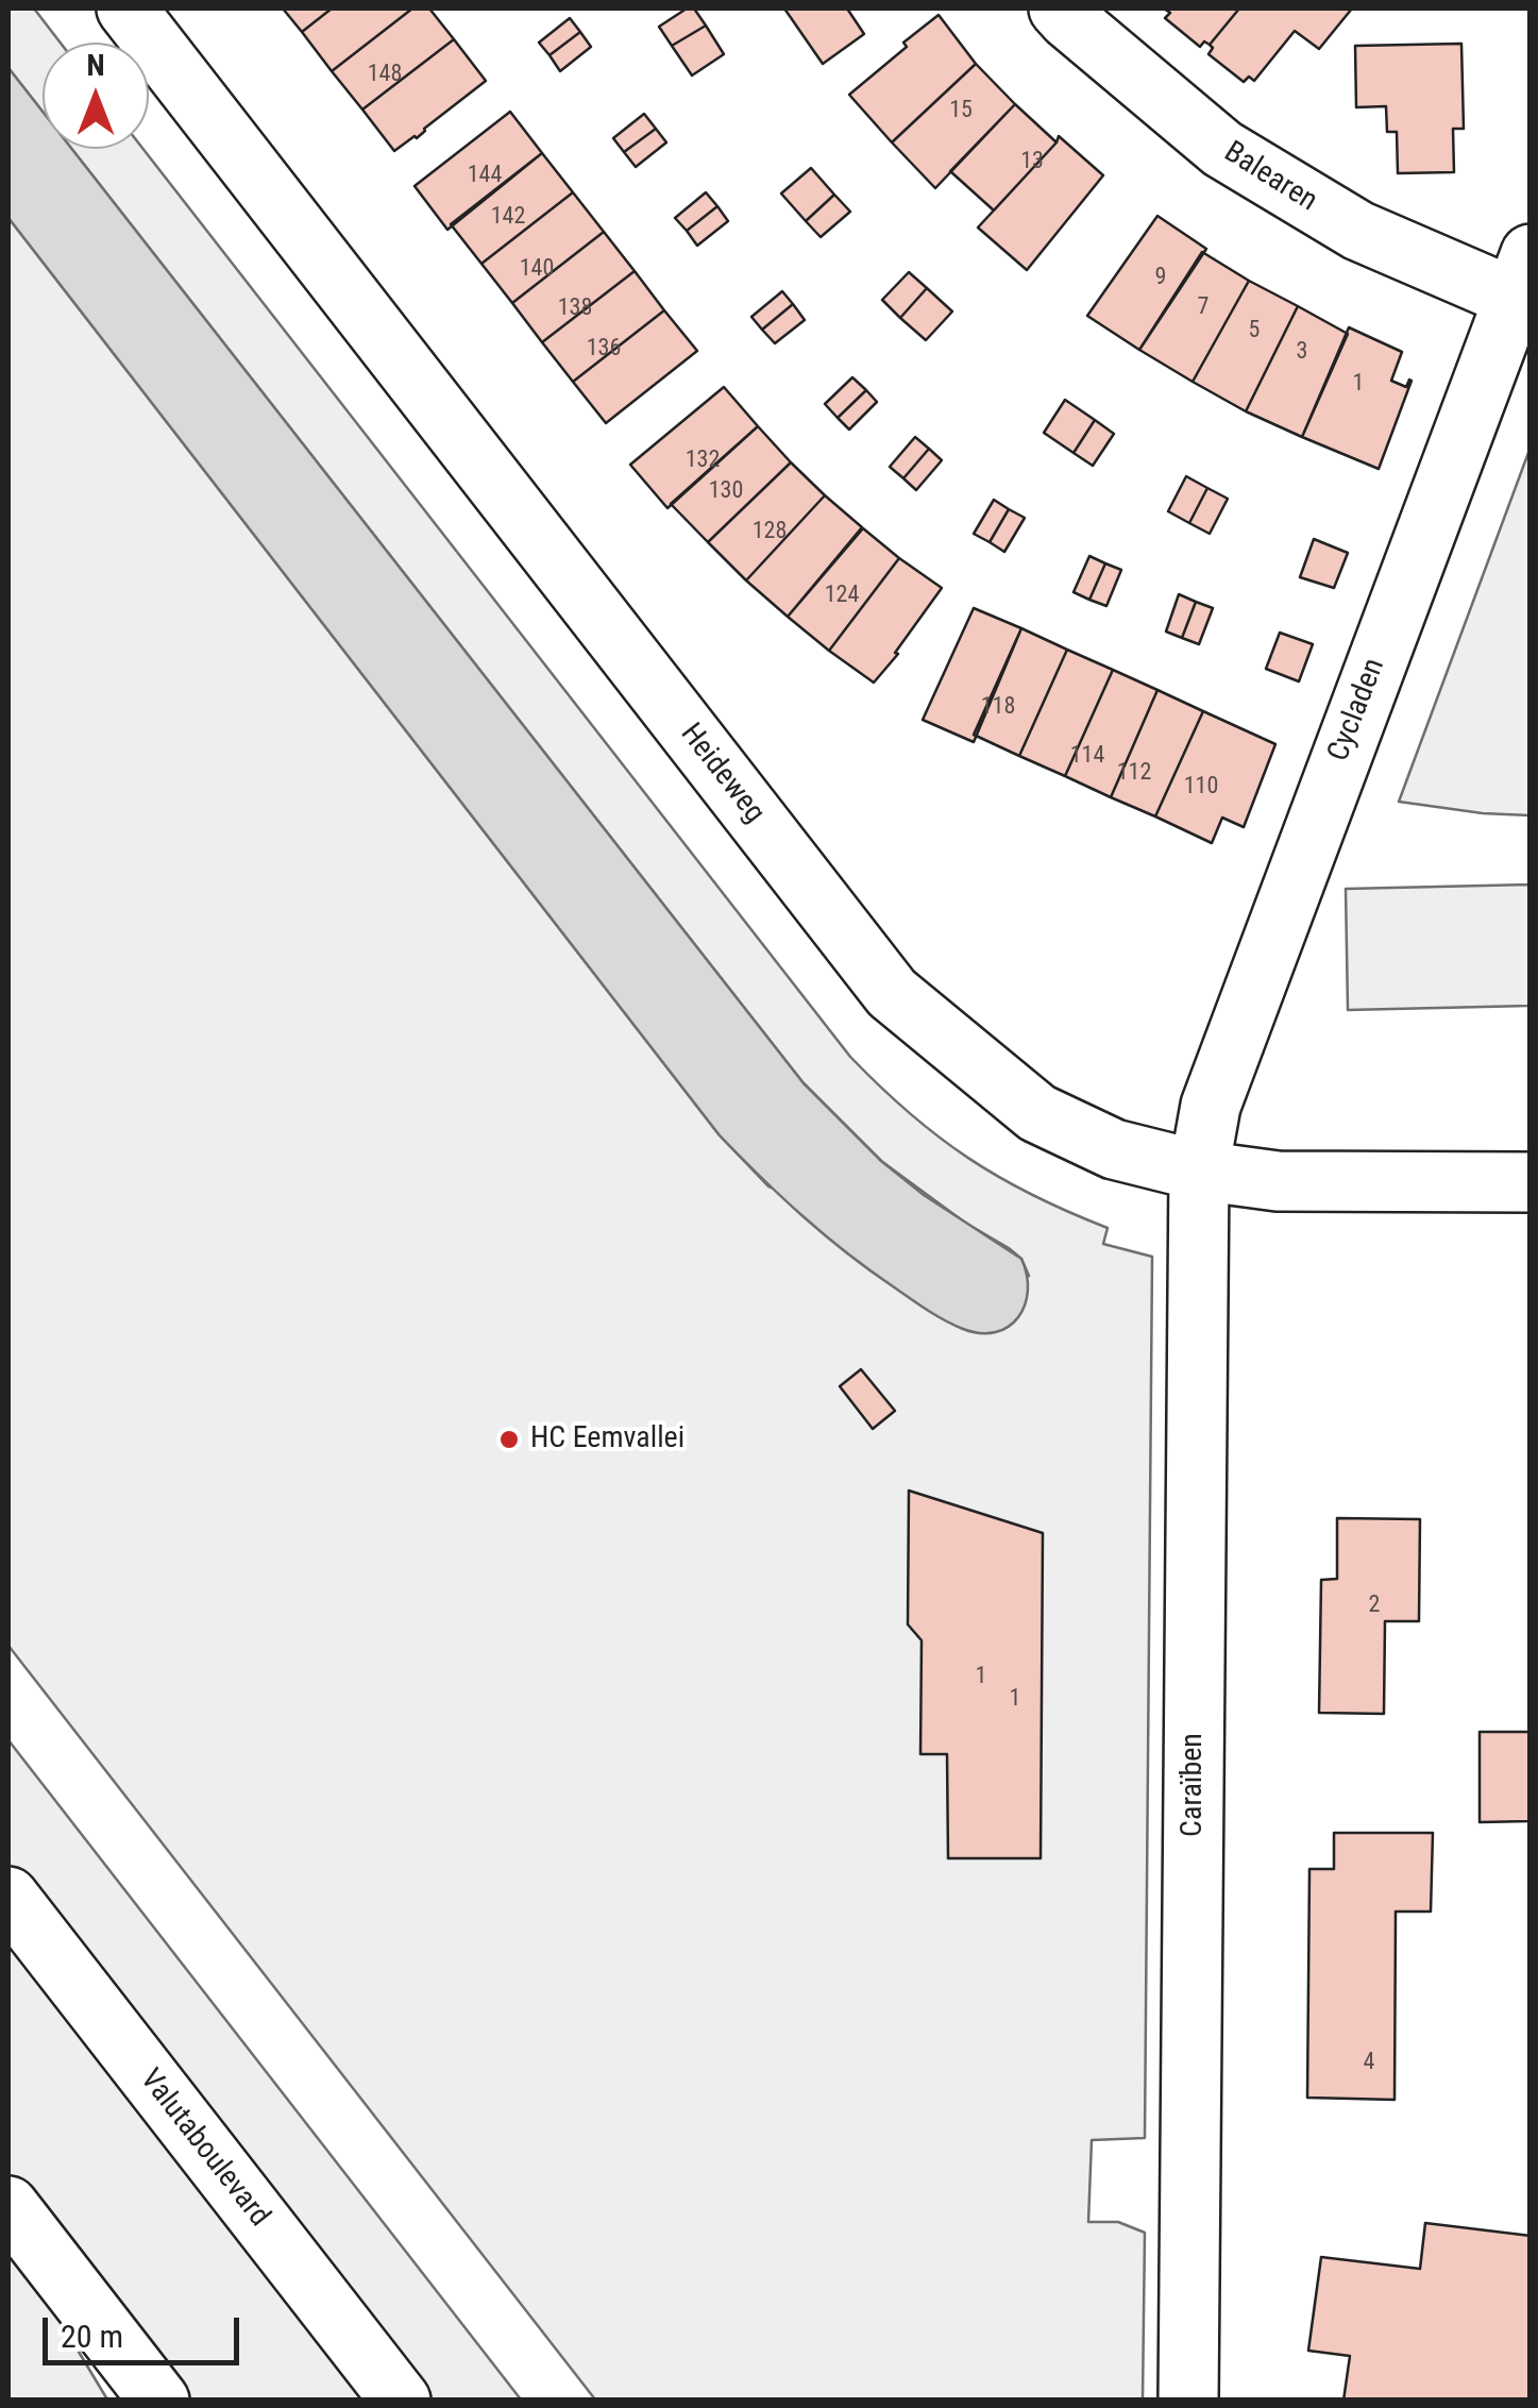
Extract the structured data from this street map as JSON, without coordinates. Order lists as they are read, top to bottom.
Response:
{
  "streets": {
    "street": [
      "Balearen",
      "Cycladen",
      "Heideweg",
      "Caraïben",
      "Valutaboulevard"
    ]
  },
  "crossings": [
    ["Balearen", "Cycladen"],
    ["Cycladen", "Heideweg"],
    ["Cycladen", "Caraïben"],
    ["Heideweg", "Caraïben"]
  ],
  "places": ["HC Eemvallei"],
  "house_numbers": [
    "148",
    "15",
    "13",
    "144",
    "142",
    "140",
    "9",
    "7",
    "138",
    "5",
    "136",
    "3",
    "1",
    "132",
    "130",
    "128",
    "124",
    "118",
    "114",
    "112",
    "110",
    "2",
    "1",
    "1",
    "4"
  ],
  "scale_bar": "20 m",
  "north": "top"
}
